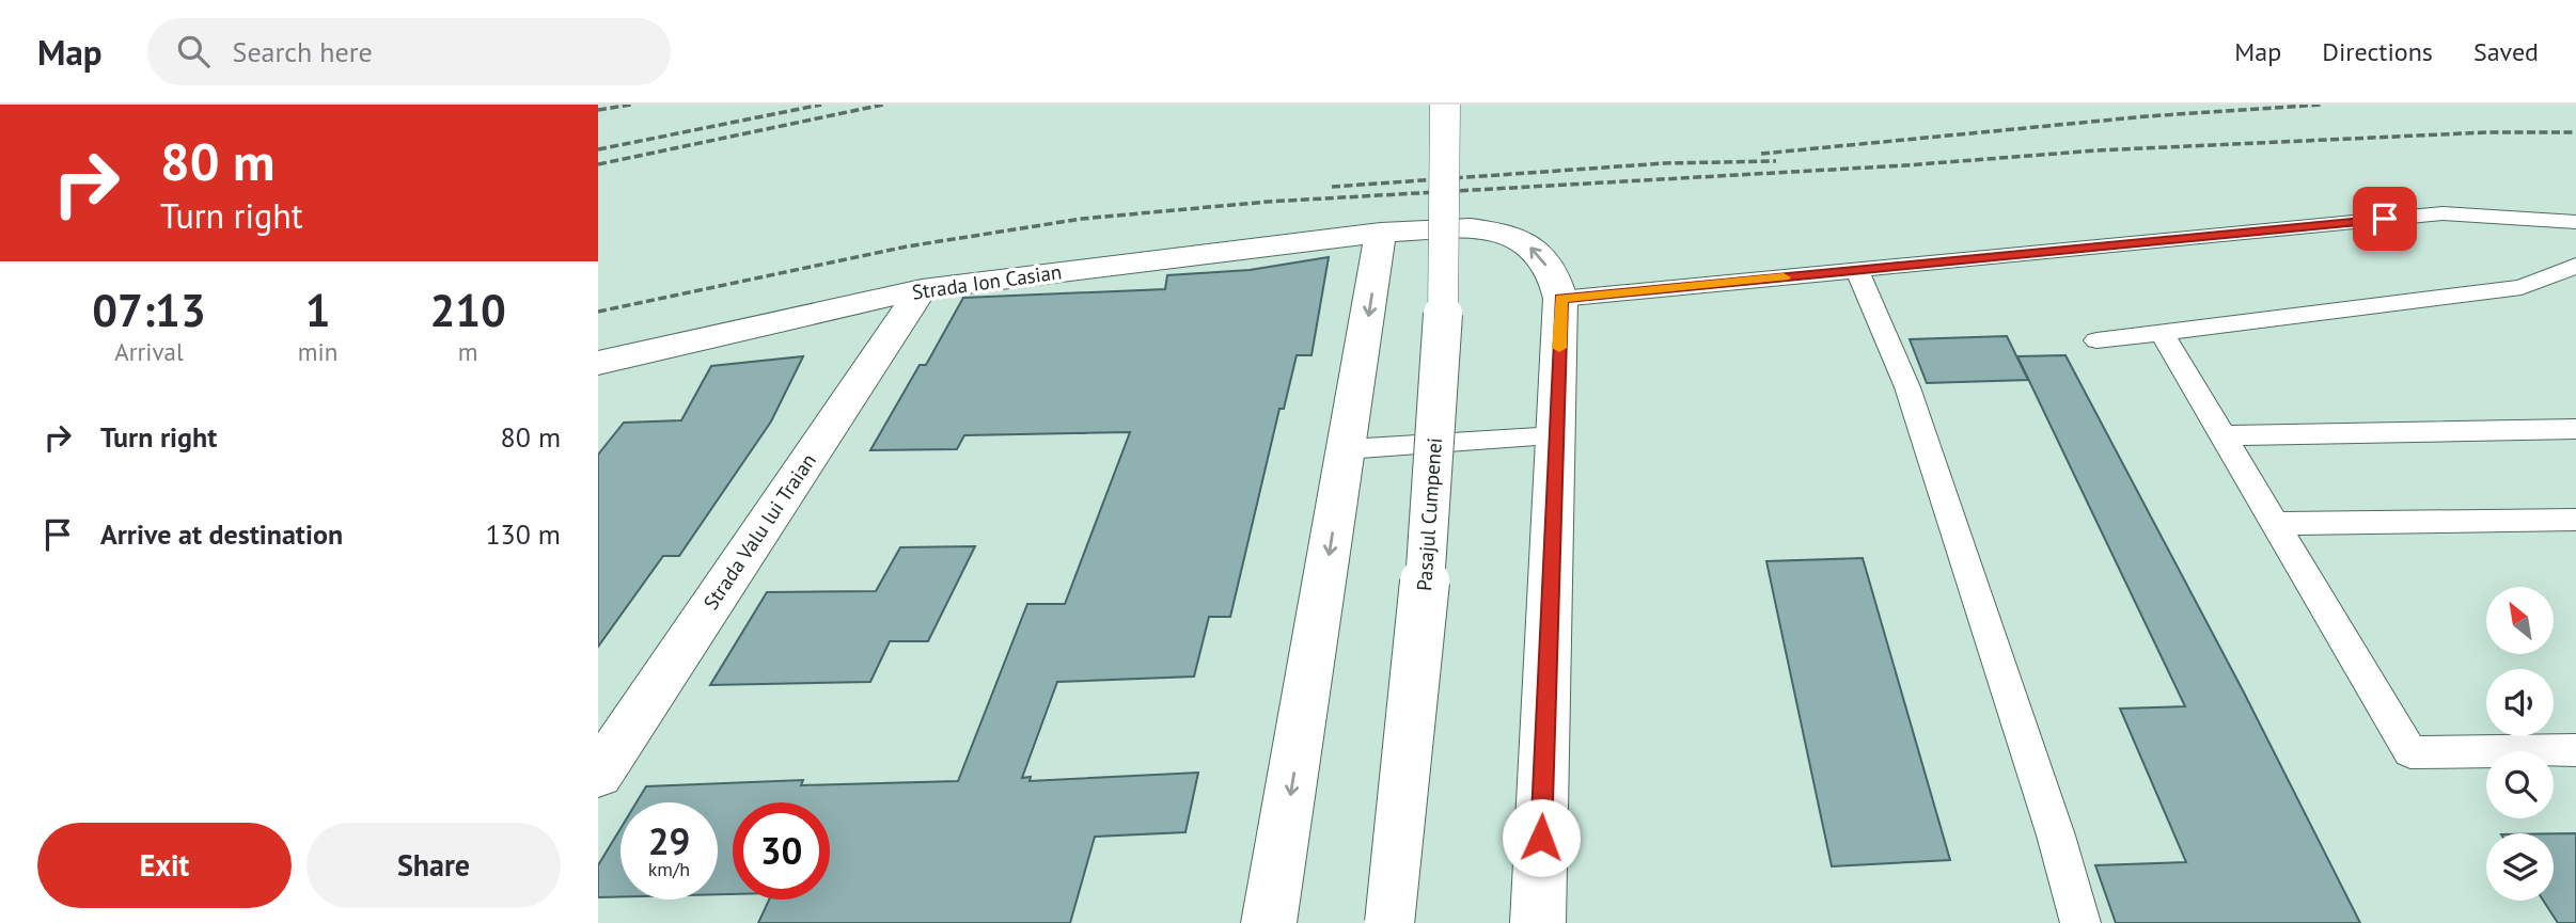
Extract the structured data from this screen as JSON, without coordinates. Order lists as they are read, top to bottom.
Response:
{
  "streets": {
    "street": ["Strada Ion Casian", "Pasajul Cumpenei", "Strada Valu lui Traian"]
  },
  "crossings": [
    ["Strada Ion Casian", "Strada Valu lui Traian"]
  ],
  "north": "top left",
  "page": {
    "header": "Map",
    "search": "Search here",
    "nav": ["Map", "Directions", "Saved"],
    "turn": ["80 m", "Turn right"],
    "eta": [
      "07:13",
      "Arrival",
      "1",
      "min",
      "210",
      "m"
    ],
    "list": [
      {
        "name": "Turn right",
        "value": "80 m"
      },
      {
        "name": "Arrive at destination",
        "value": "130 m"
      }
    ],
    "speed": "29 km/h",
    "limit": "30",
    "buttons": ["Exit", "Share"]
  }
}
